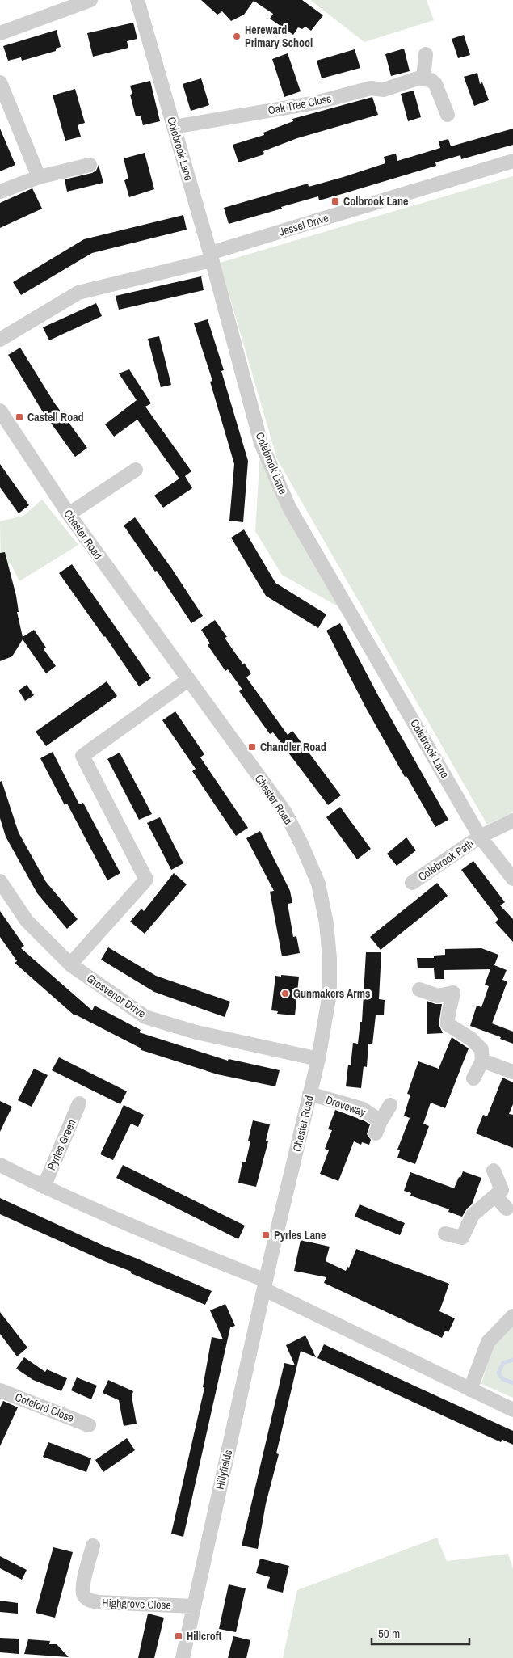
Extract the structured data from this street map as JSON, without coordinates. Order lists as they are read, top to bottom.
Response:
{
  "streets": {
    "street": [
      "Oak Tree Close",
      "Colebrook Lane",
      "Jessel Drive",
      "Chester Road",
      "Colebrook Path",
      "Grosvenor Drive",
      "Droveway",
      "Pyrles Green",
      "Coteford Close",
      "Hillyfields",
      "Highgrove Close"
    ]
  },
  "crossings": [
    ["Oak Tree Close", "Colebrook Lane"],
    ["Colebrook Lane", "Jessel Drive"],
    ["Colebrook Lane", "Colebrook Path"],
    ["Chester Road", "Grosvenor Drive"],
    ["Chester Road", "Droveway"],
    ["Chester Road", "Hillyfields"],
    ["Hillyfields", "Highgrove Close"]
  ],
  "places": {
    "other": ["Hereward Primary School", "Gunmakers Arms"],
    "transit": [
      "Colbrook Lane",
      "Castell Road",
      "Chandler Road",
      "Pyrles Lane",
      "Hillcroft"
    ]
  },
  "scale_bar": "50 m"
}
